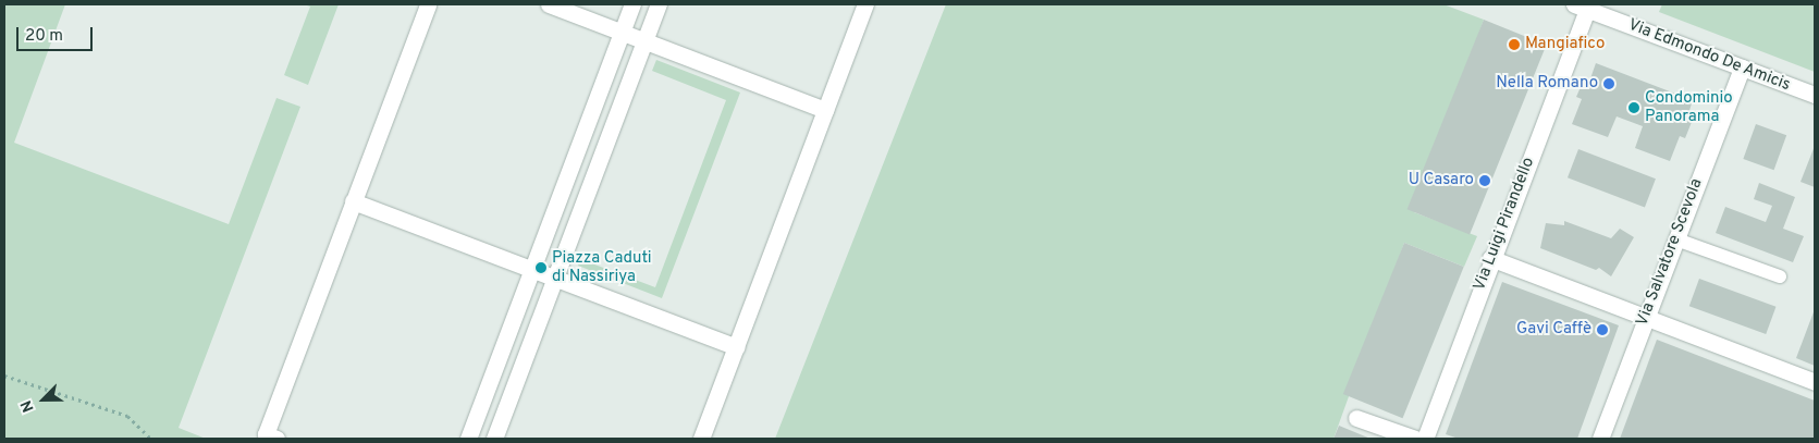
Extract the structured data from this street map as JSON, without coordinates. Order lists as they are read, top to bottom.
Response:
{
  "streets": {
    "street": ["Via Edmondo De Amicis", "Via Luigi Pirandello", "Via Salvatore Scevola"]
  },
  "crossings": [
    ["Via Edmondo De Amicis", "Via Luigi Pirandello"],
    ["Via Edmondo De Amicis", "Via Salvatore Scevola"]
  ],
  "places": [
    "Mangiafico",
    "Nella Romano",
    "Condominio Panorama",
    "U Casaro",
    "Piazza Caduti di Nassiriya",
    "Gavi Caffè"
  ],
  "scale_bar": "20 m",
  "north": "bottom left"
}
